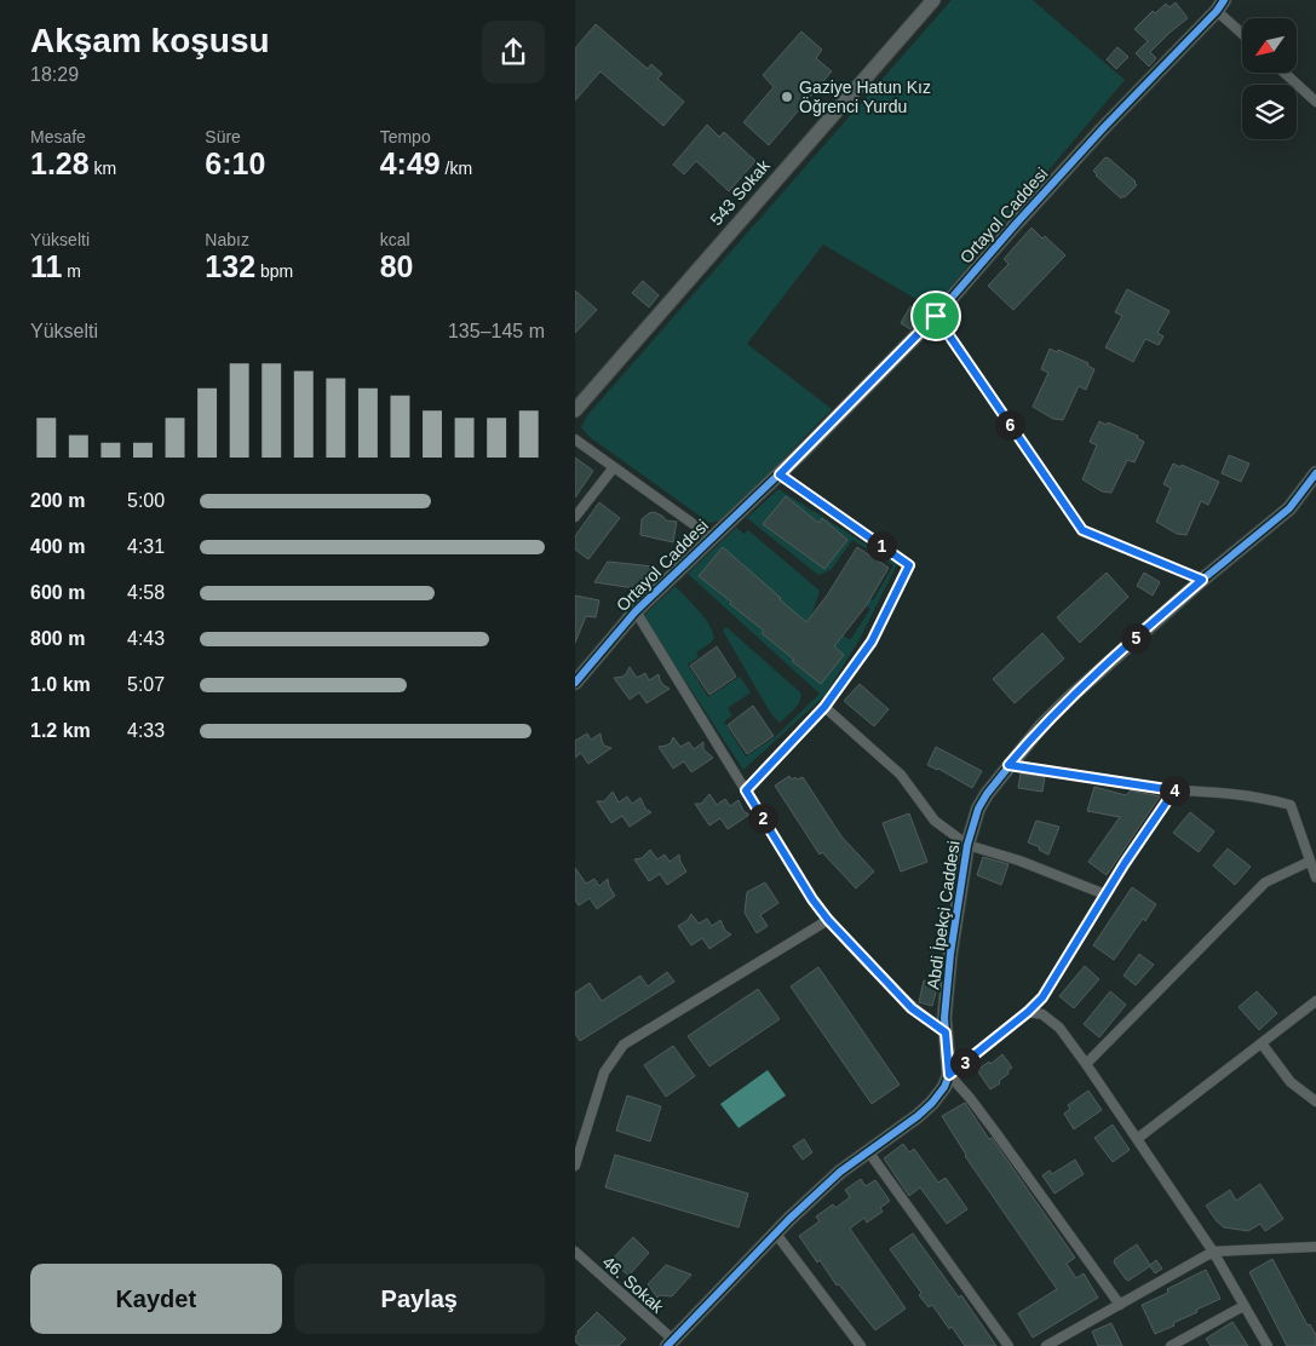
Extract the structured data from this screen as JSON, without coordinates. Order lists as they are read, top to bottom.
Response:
{
  "streets": {
    "street": [
      "543 Sokak",
      "Ortayol Caddesi",
      "Abdi İpekçi Caddesi",
      "46. Sokak"
    ]
  },
  "places": ["Gaziye Hatun Kız Öğrenci Yurdu"],
  "north": "bottom left",
  "page": {
    "heading": ["Akşam koşusu", "18:29"],
    "stats": [
      ["Mesafe", "1.28 km"],
      ["Süre", "6:10"],
      ["Tempo", "4:49 /km"],
      ["Yükselti", "11 m"],
      ["Nabız", "132 bpm"],
      ["kcal", "80"]
    ],
    "chart": ["Yükselti", "135–145 m"],
    "pins": [
      "6",
      "1",
      "5",
      "4",
      "2",
      "3"
    ],
    "list": [
      {
        "name": "200 m",
        "note": "5:00"
      },
      {
        "name": "400 m",
        "note": "4:31"
      },
      {
        "name": "600 m",
        "note": "4:58"
      },
      {
        "name": "800 m",
        "note": "4:43"
      },
      {
        "name": "1.0 km",
        "note": "5:07"
      },
      {
        "name": "1.2 km",
        "note": "4:33"
      }
    ],
    "buttons": ["Kaydet", "Paylaş"]
  }
}
